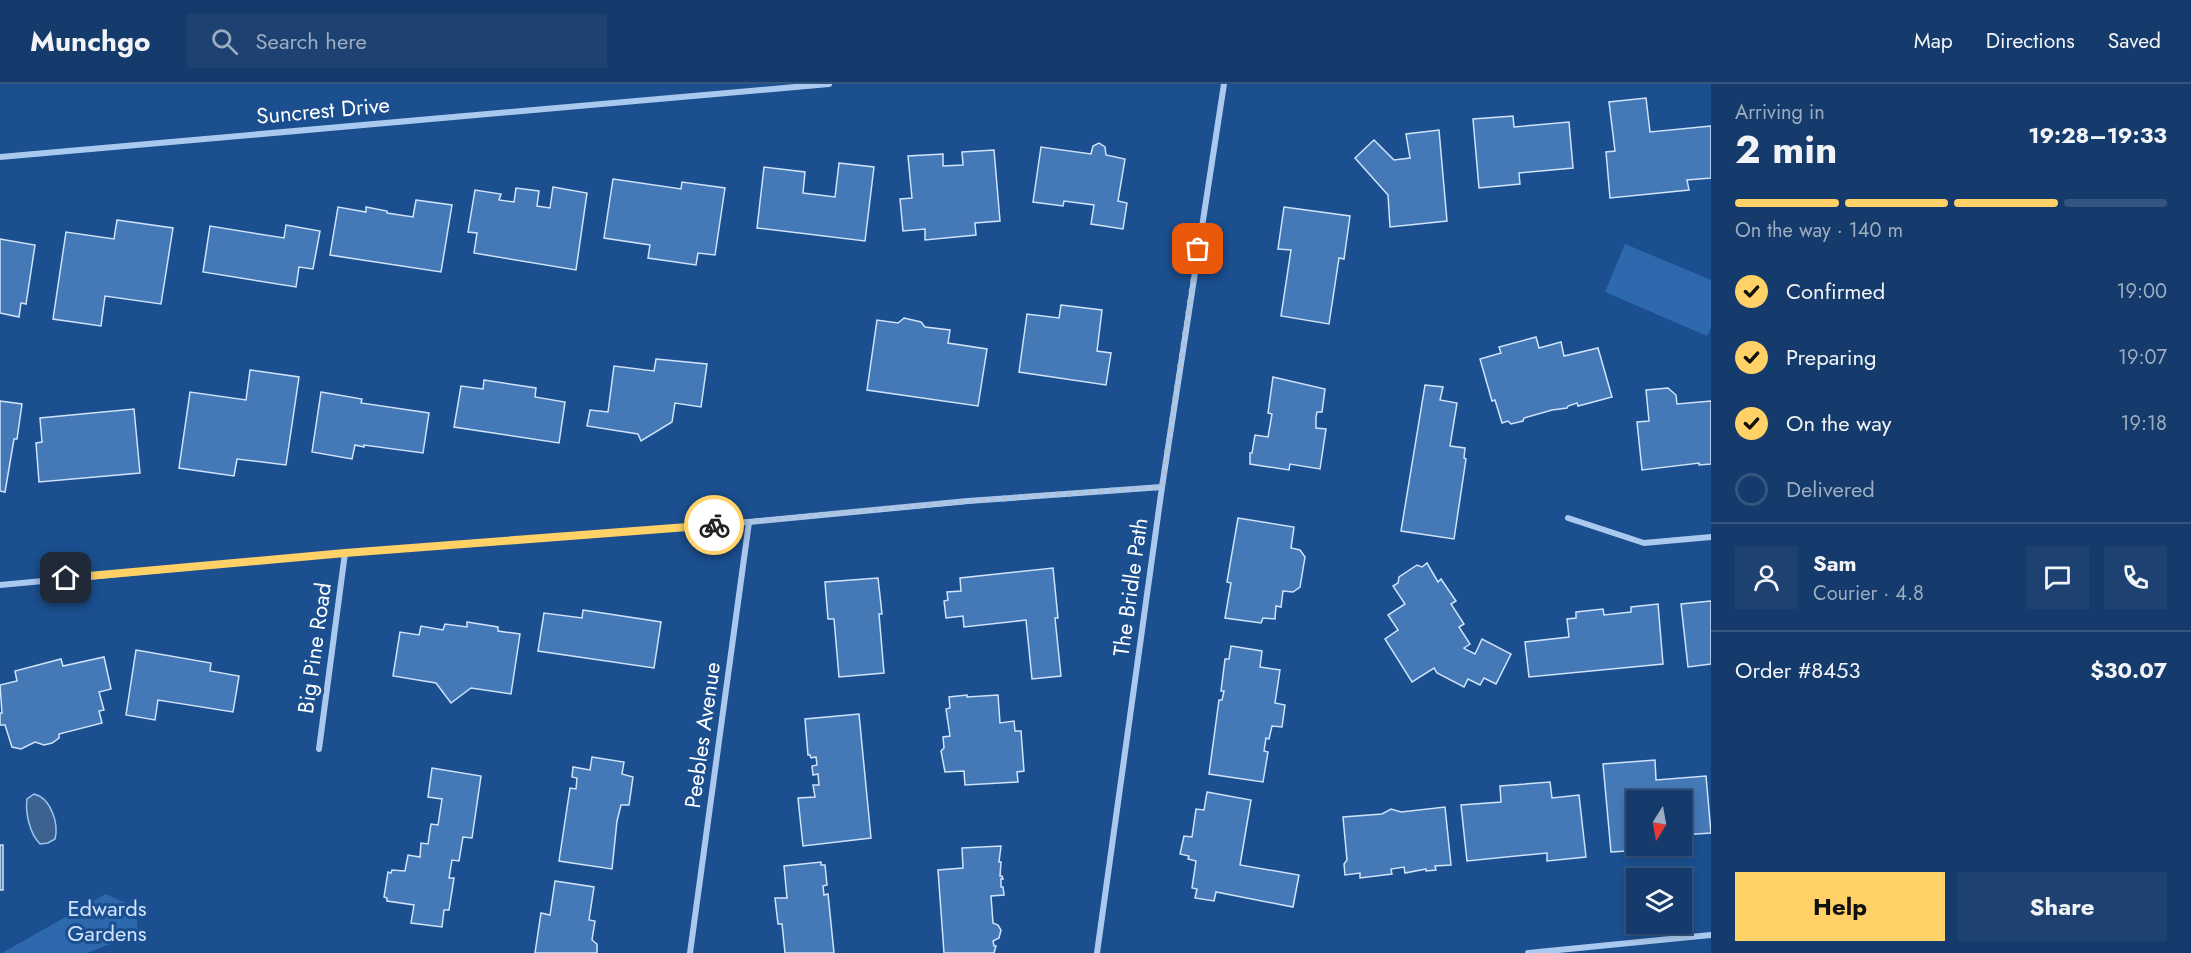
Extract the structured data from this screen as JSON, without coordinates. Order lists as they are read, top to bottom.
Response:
{
  "streets": {
    "street": [
      "Suncrest Drive",
      "The Bridle Path",
      "Big Pine Road",
      "Peebles Avenue"
    ]
  },
  "parks": ["Edwards Gardens"],
  "north": "bottom",
  "page": {
    "header": "Munchgo",
    "search": "Search here",
    "nav": ["Map", "Directions", "Saved"],
    "heading": ["2 min", "Arriving in", "19:28–19:33"],
    "panel": [
      "Sam",
      "Courier · 4.8",
      "Order #8453",
      "$30.07"
    ],
    "bar": "On the way · 140 m",
    "list": [
      ["Confirmed", "19:00"],
      ["Preparing", "19:07"],
      ["On the way", "19:18"],
      "Delivered"
    ],
    "buttons": ["Help", "Share"]
  }
}
